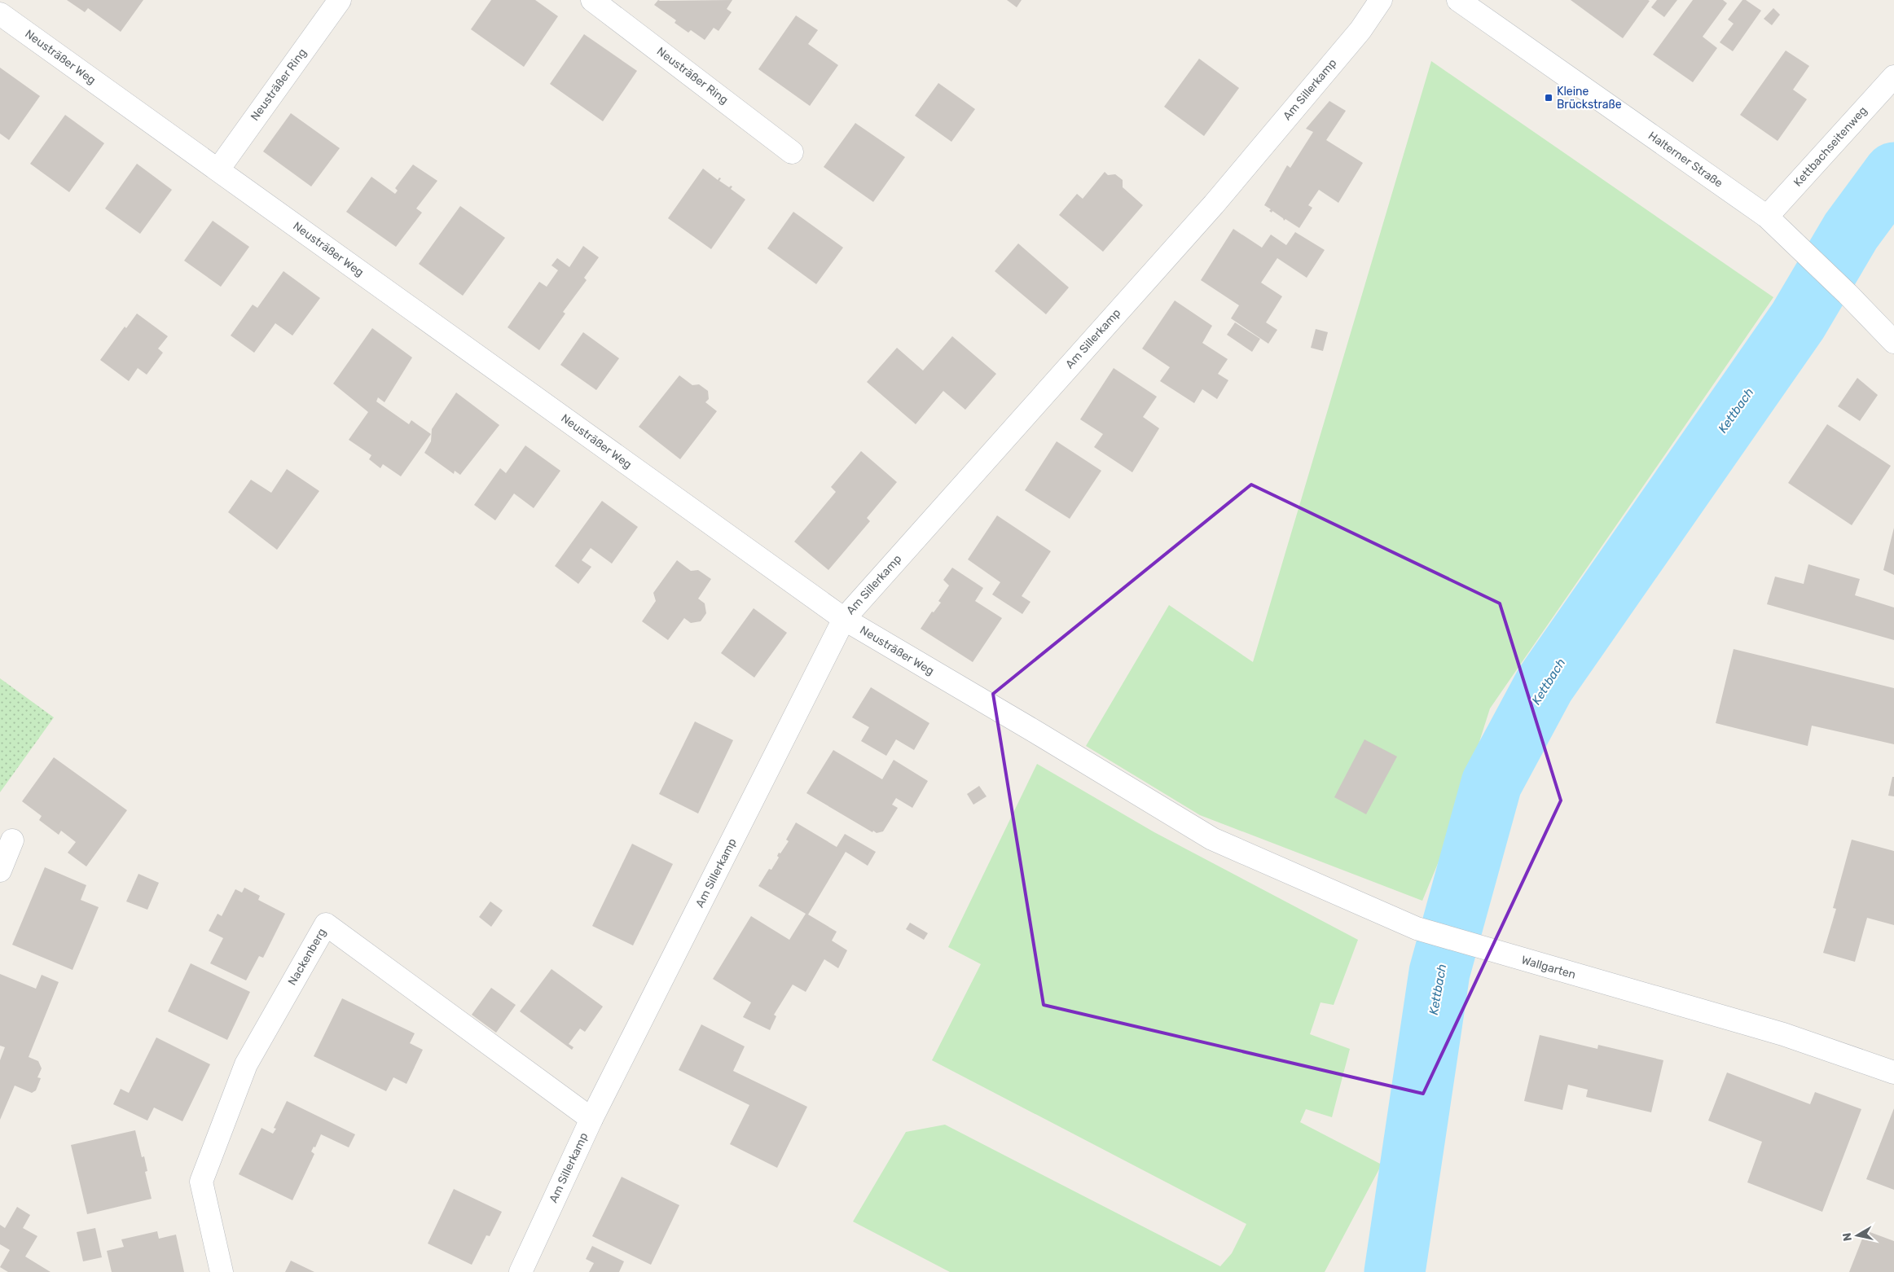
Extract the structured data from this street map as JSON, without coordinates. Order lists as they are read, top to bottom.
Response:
{
  "streets": {
    "street": [
      "Neusträßer Weg",
      "Neusträßer Ring",
      "Am Sillerkamp",
      "Kettbachseitenweg",
      "Halterner Straße",
      "Nackenberg",
      "Wallgarten"
    ]
  },
  "crossings": [
    ["Neusträßer Weg", "Neusträßer Ring"],
    ["Neusträßer Weg", "Am Sillerkamp"],
    ["Neusträßer Weg", "Wallgarten"],
    ["Am Sillerkamp", "Nackenberg"],
    ["Kettbachseitenweg", "Halterner Straße"]
  ],
  "water": ["Kettbach"],
  "places": {
    "transit": ["Kleine Brückstraße"]
  },
  "north": "left"
}
